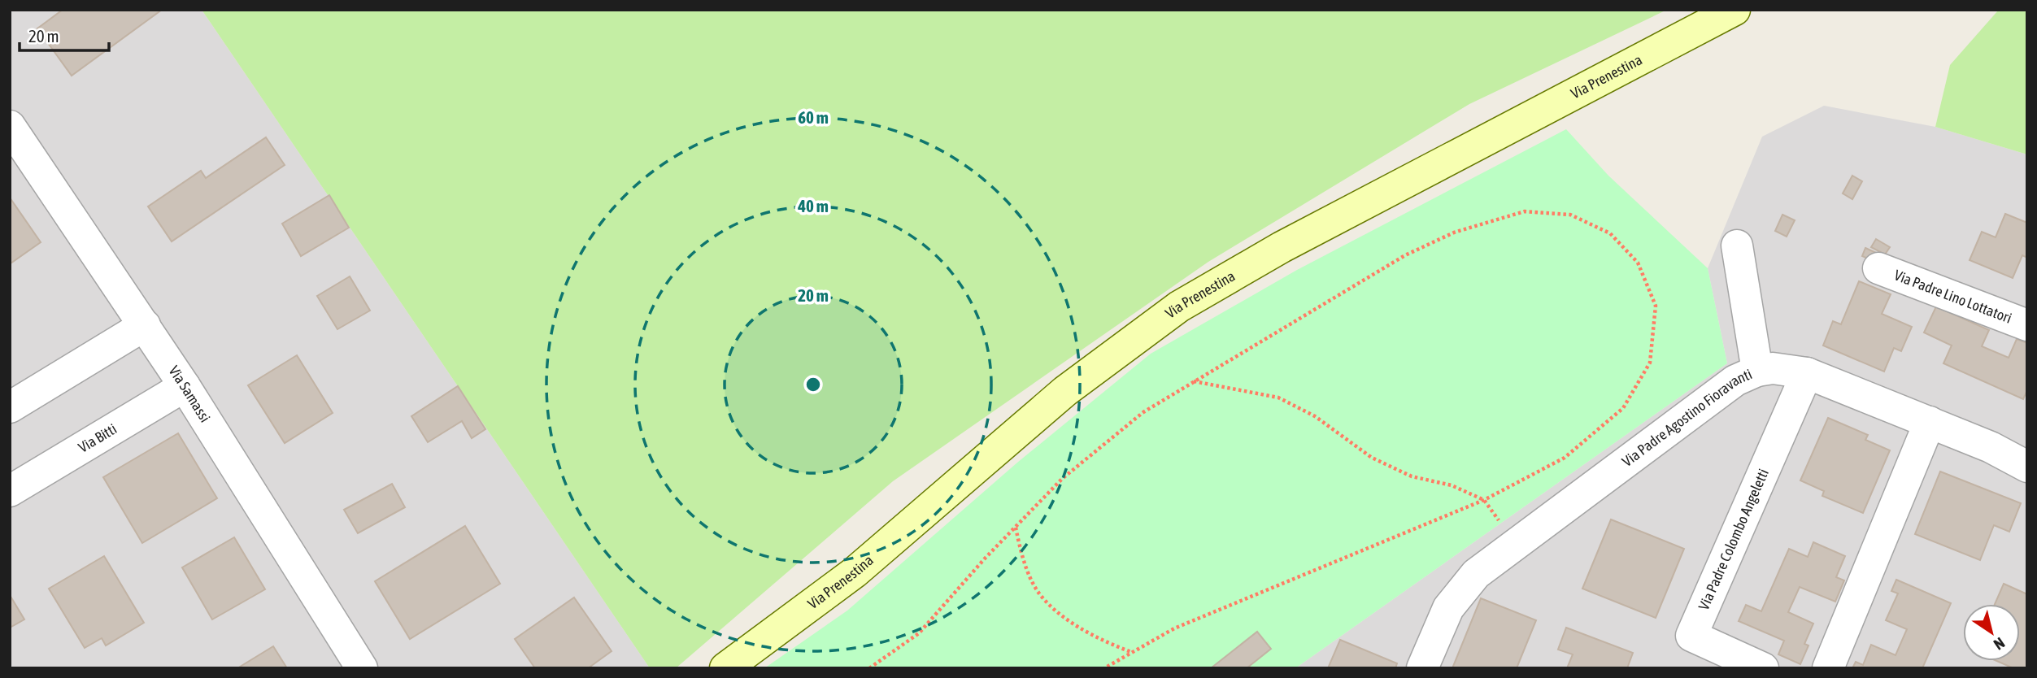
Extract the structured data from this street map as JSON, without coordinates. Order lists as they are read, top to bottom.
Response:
{
  "streets": {
    "main road": ["Via Prenestina"],
    "street": [
      "Via Padre Lino Lottatori",
      "Via Samassi",
      "Via Padre Agostino Fioravanti",
      "Via Bitti",
      "Via Padre Colombo Angeletti"
    ]
  },
  "crossings": [
    ["Via Samassi", "Via Bitti"],
    ["Via Padre Agostino Fioravanti", "Via Padre Colombo Angeletti"]
  ],
  "scale_bar": "20 m",
  "north": "bottom right",
  "rings": ["60 m", "40 m", "20 m"]
}
